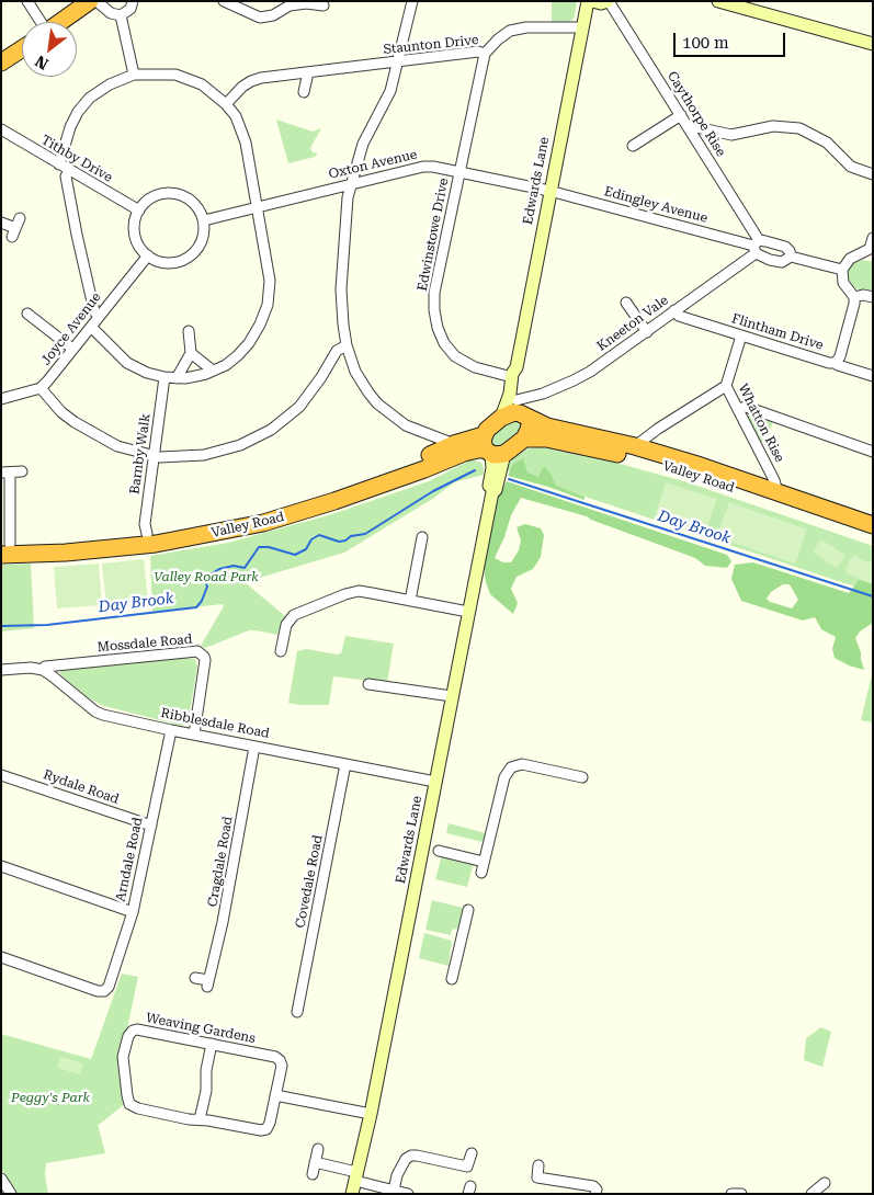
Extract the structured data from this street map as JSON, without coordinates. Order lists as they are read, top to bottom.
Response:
{
  "streets": {
    "highway": ["Valley Road"],
    "street": [
      "Staunton Drive",
      "Caythorpe Rise",
      "Tithby Drive",
      "Oxton Avenue",
      "Edwards Lane",
      "Edingley Avenue",
      "Edwinstowe Drive",
      "Kneeton Vale",
      "Joyce Avenue",
      "Flintham Drive",
      "Whatton Rise",
      "Barnby Walk",
      "Mossdale Road",
      "Ribblesdale Road",
      "Rydale Road",
      "Arndale Road",
      "Cragdale Road",
      "Covedale Road",
      "Weaving Gardens"
    ]
  },
  "crossings": [
    ["Staunton Drive", "Edwards Lane"],
    ["Staunton Drive", "Edwinstowe Drive"],
    ["Caythorpe Rise", "Edingley Avenue"],
    ["Caythorpe Rise", "Kneeton Vale"],
    ["Tithby Drive", "Oxton Avenue"],
    ["Tithby Drive", "Joyce Avenue"],
    ["Oxton Avenue", "Edwards Lane"],
    ["Oxton Avenue", "Edingley Avenue"],
    ["Oxton Avenue", "Edwinstowe Drive"],
    ["Oxton Avenue", "Joyce Avenue"],
    ["Edwards Lane", "Edingley Avenue"],
    ["Edwards Lane", "Edwinstowe Drive"],
    ["Edwards Lane", "Kneeton Vale"],
    ["Edwards Lane", "Valley Road"],
    ["Edwards Lane", "Ribblesdale Road"],
    ["Edingley Avenue", "Kneeton Vale"],
    ["Kneeton Vale", "Flintham Drive"],
    ["Kneeton Vale", "Valley Road"],
    ["Flintham Drive", "Whatton Rise"],
    ["Whatton Rise", "Valley Road"],
    ["Barnby Walk", "Valley Road"],
    ["Mossdale Road", "Ribblesdale Road"],
    ["Ribblesdale Road", "Arndale Road"],
    ["Ribblesdale Road", "Cragdale Road"],
    ["Ribblesdale Road", "Covedale Road"],
    ["Rydale Road", "Arndale Road"]
  ],
  "water": ["Day Brook"],
  "parks": ["Valley Road Park", "Peggy's Park"],
  "scale_bar": "100 m",
  "north": "bottom left"
}
